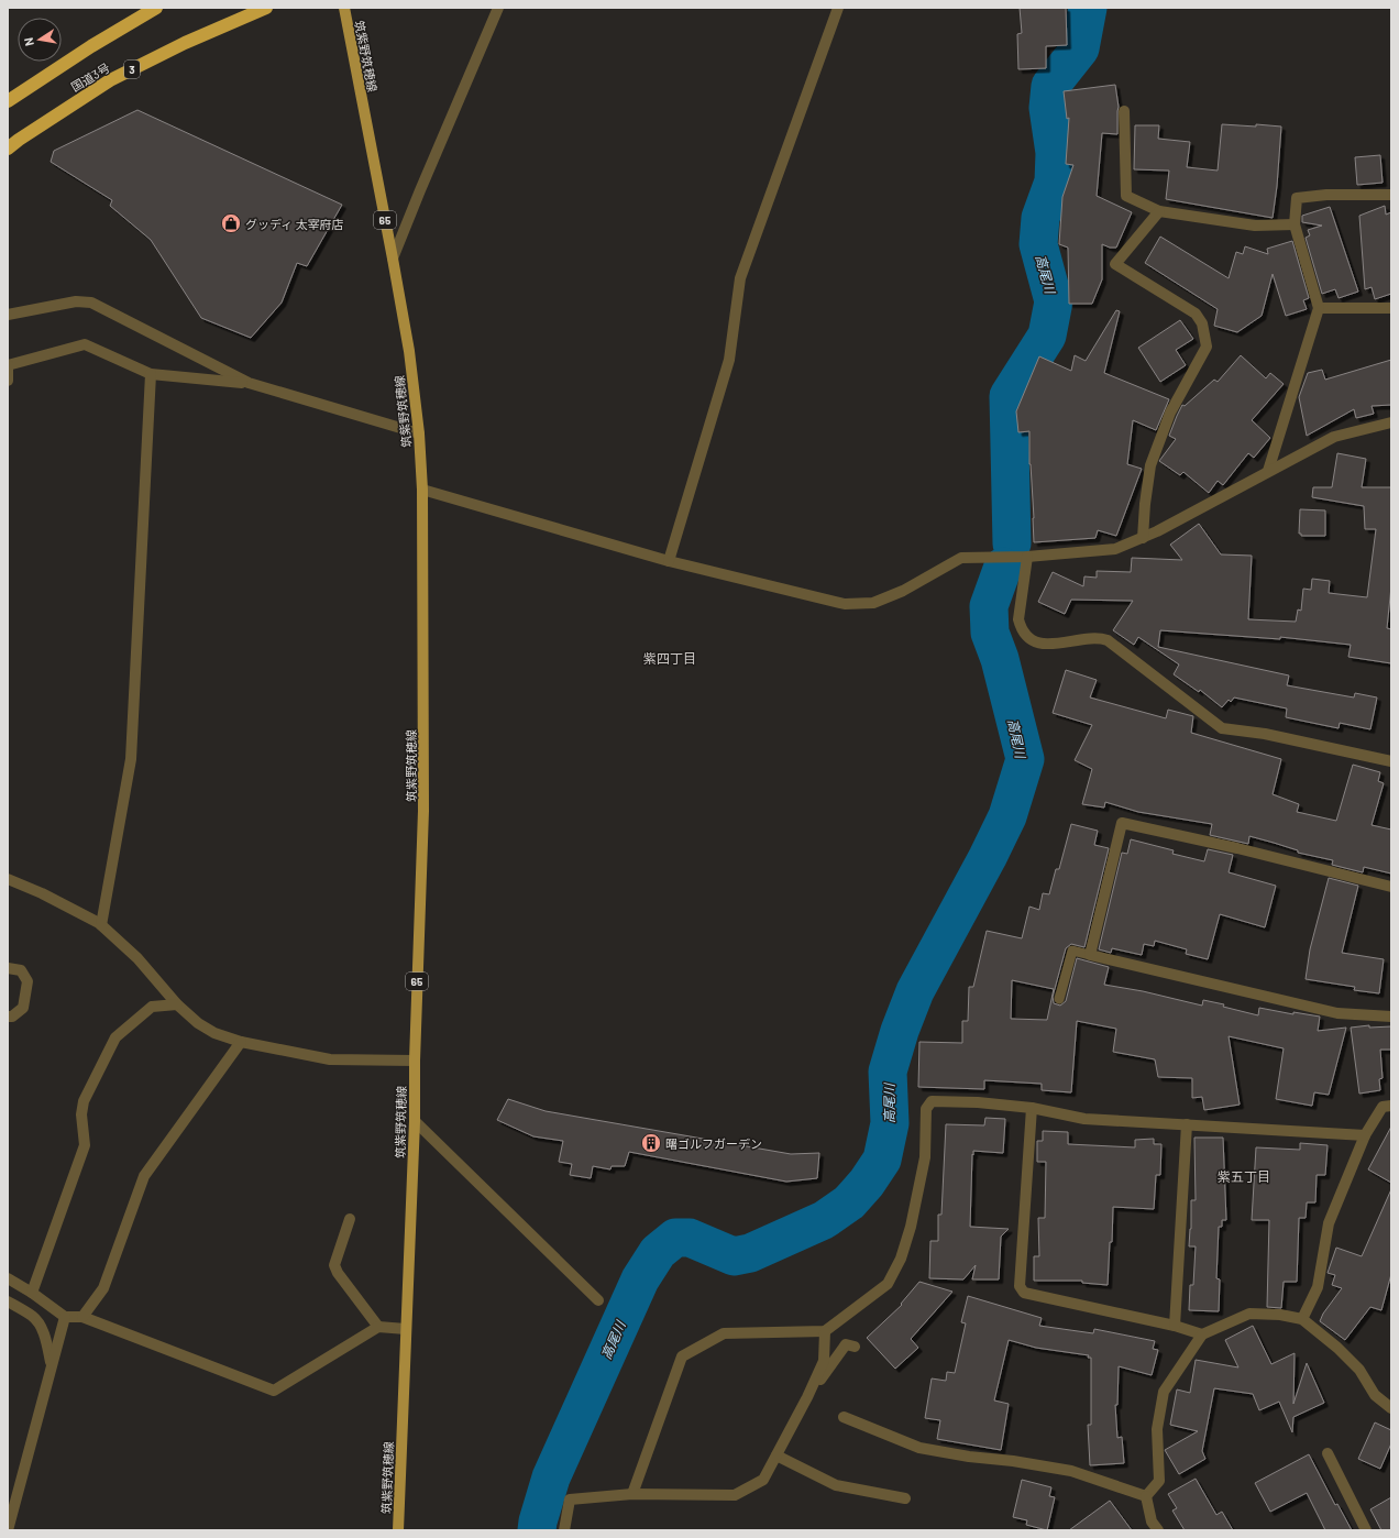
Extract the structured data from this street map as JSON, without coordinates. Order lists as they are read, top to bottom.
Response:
{
  "streets": {
    "highway": ["3", "国道3号"],
    "main road": ["筑紫野筑穂線", "65"]
  },
  "districts": ["紫四丁目", "紫五丁目"],
  "water": ["高尾川"],
  "places": {
    "shop": ["グッディ 太宰府店"],
    "building": ["曙ゴルフガーデン"]
  },
  "north": "left"
}
